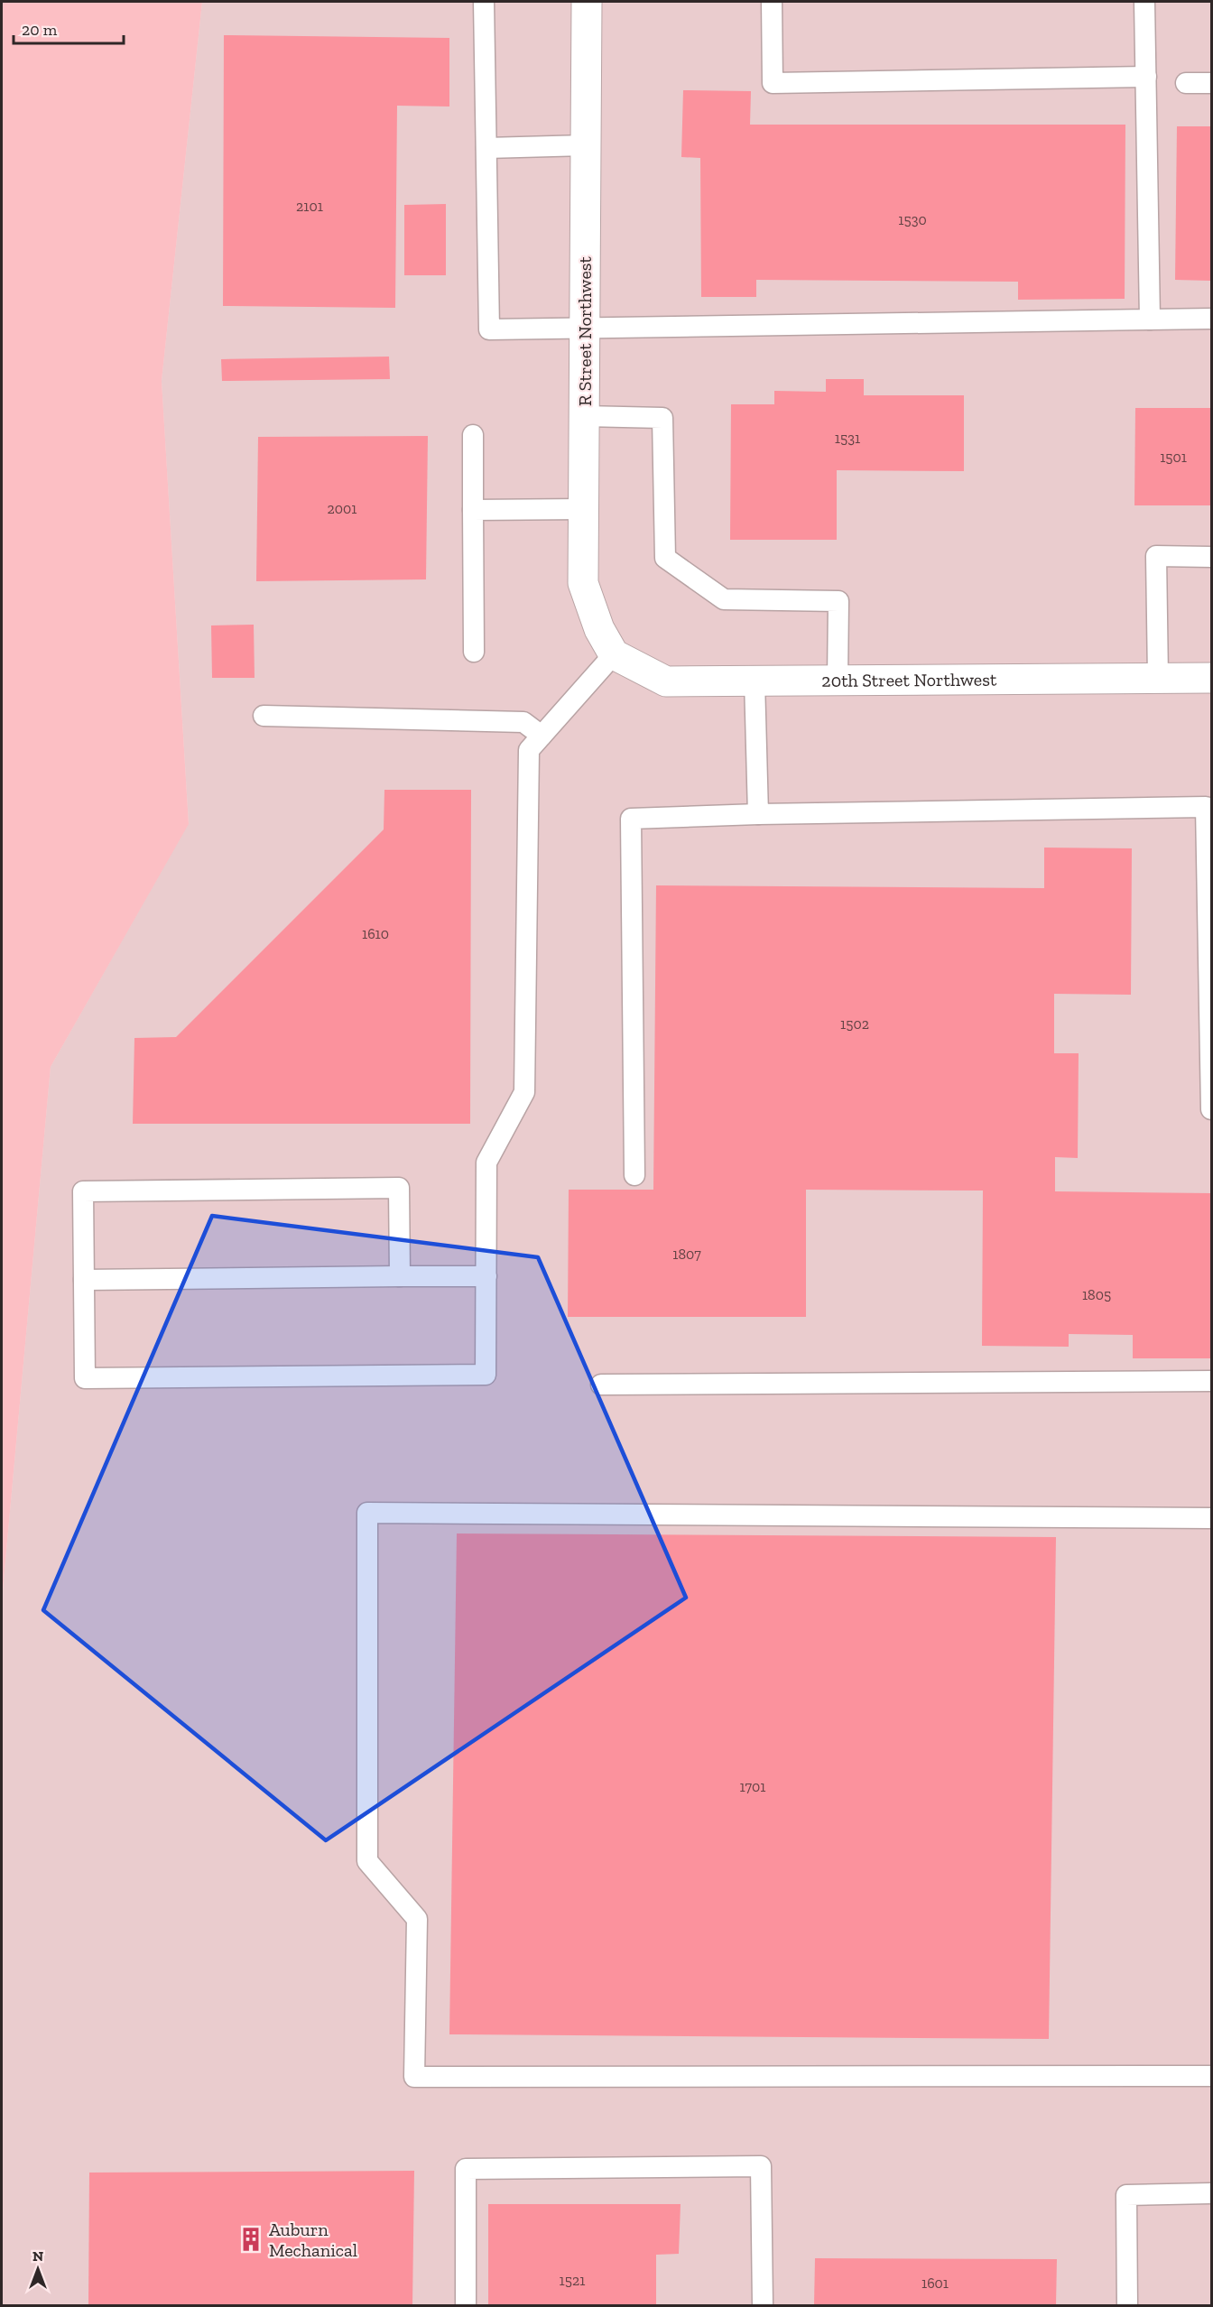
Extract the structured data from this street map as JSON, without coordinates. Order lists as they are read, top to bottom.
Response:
{
  "streets": {
    "street": ["R Street Northwest", "20th Street Northwest"]
  },
  "crossings": [
    ["R Street Northwest", "20th Street Northwest"]
  ],
  "places": {
    "building": ["Auburn Mechanical"]
  },
  "house_numbers": [
    "2101",
    "1530",
    "1531",
    "1501",
    "2001",
    "1610",
    "1502",
    "1807",
    "1805",
    "1701",
    "1521",
    "1601"
  ],
  "scale_bar": "20 m",
  "north": "top"
}
